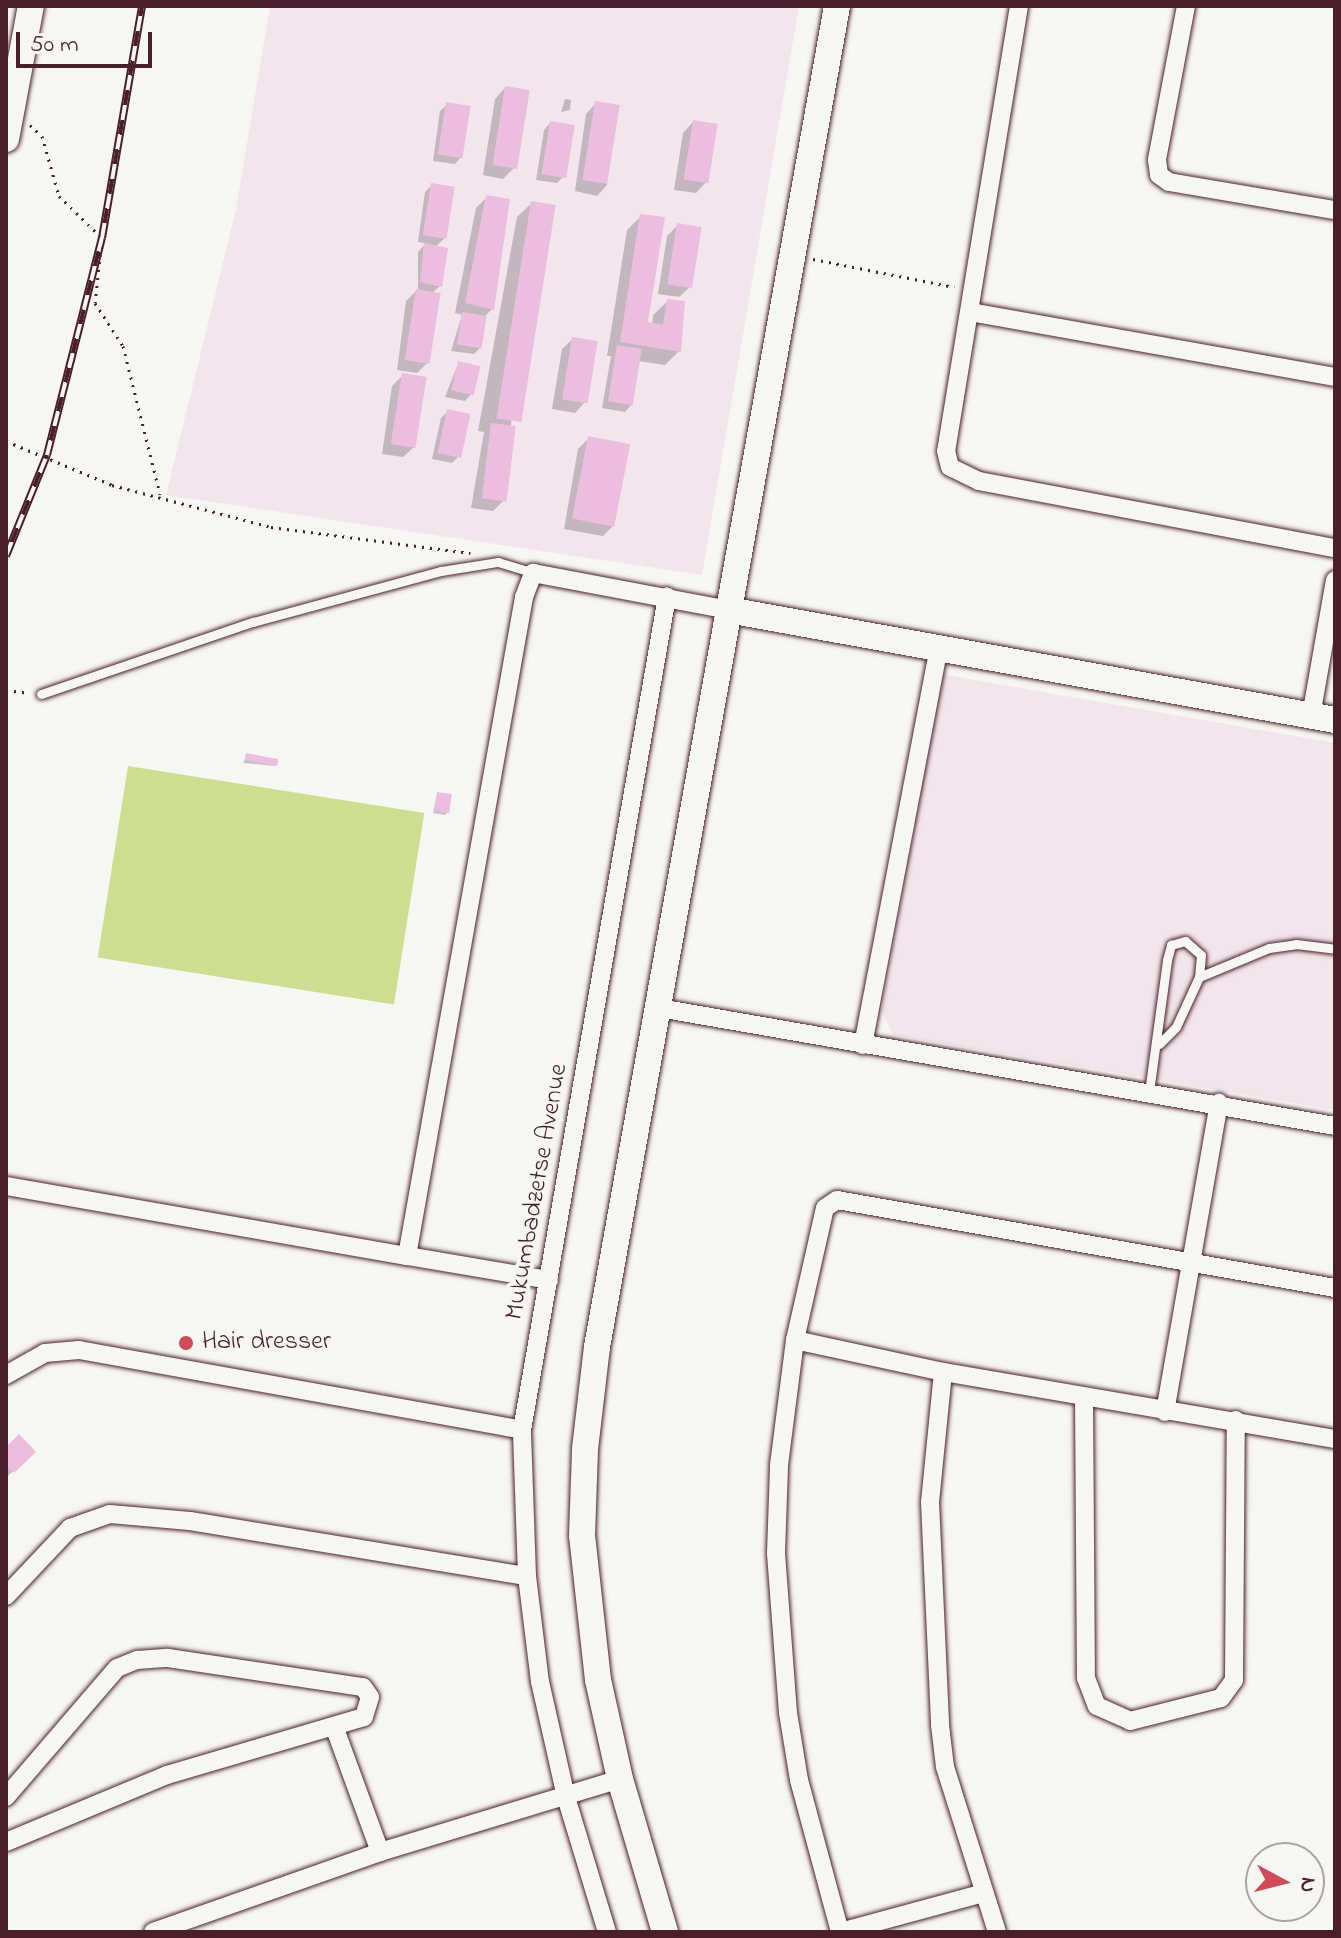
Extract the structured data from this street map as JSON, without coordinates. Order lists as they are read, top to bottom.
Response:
{
  "streets": {
    "street": ["Mukumbadzetse Avenue"]
  },
  "places": ["Hair dresser"],
  "scale_bar": "50 m",
  "north": "right"
}
